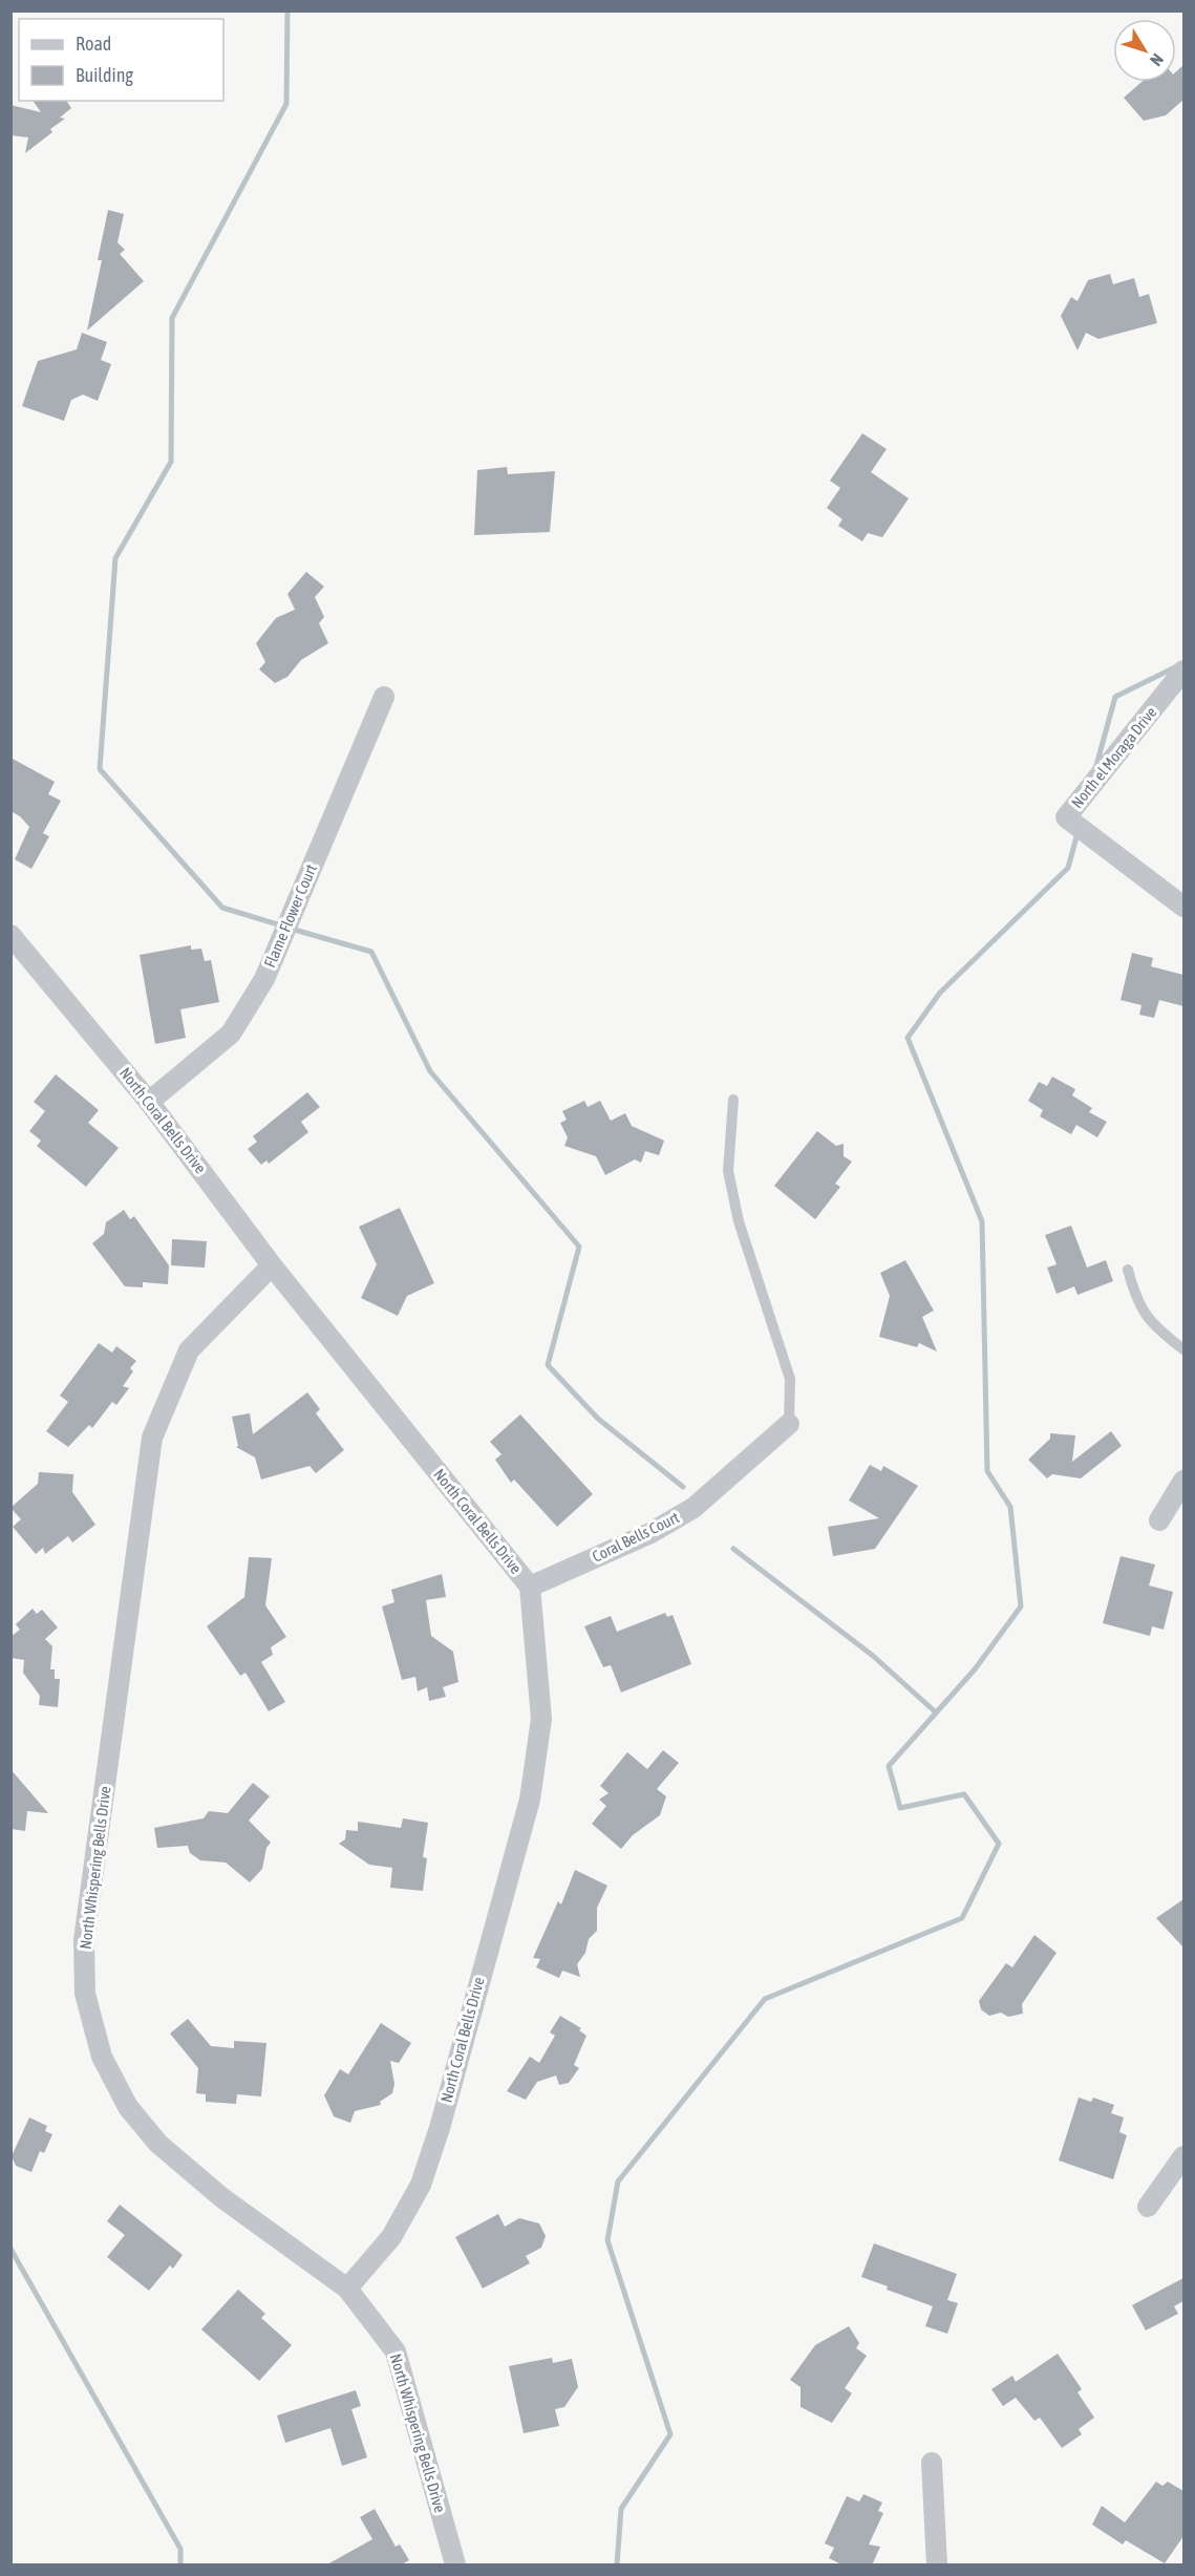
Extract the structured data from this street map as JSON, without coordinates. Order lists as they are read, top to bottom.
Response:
{
  "streets": {
    "street": [
      "North el Moraga Drive",
      "Flame Flower Court",
      "North Coral Bells Drive",
      "Coral Bells Court",
      "North Whispering Bells Drive"
    ]
  },
  "crossings": [
    ["Flame Flower Court", "North Coral Bells Drive"],
    ["North Coral Bells Drive", "Coral Bells Court"],
    ["North Coral Bells Drive", "North Whispering Bells Drive"]
  ],
  "legend": ["Road", "Building"],
  "north": "bottom right"
}
